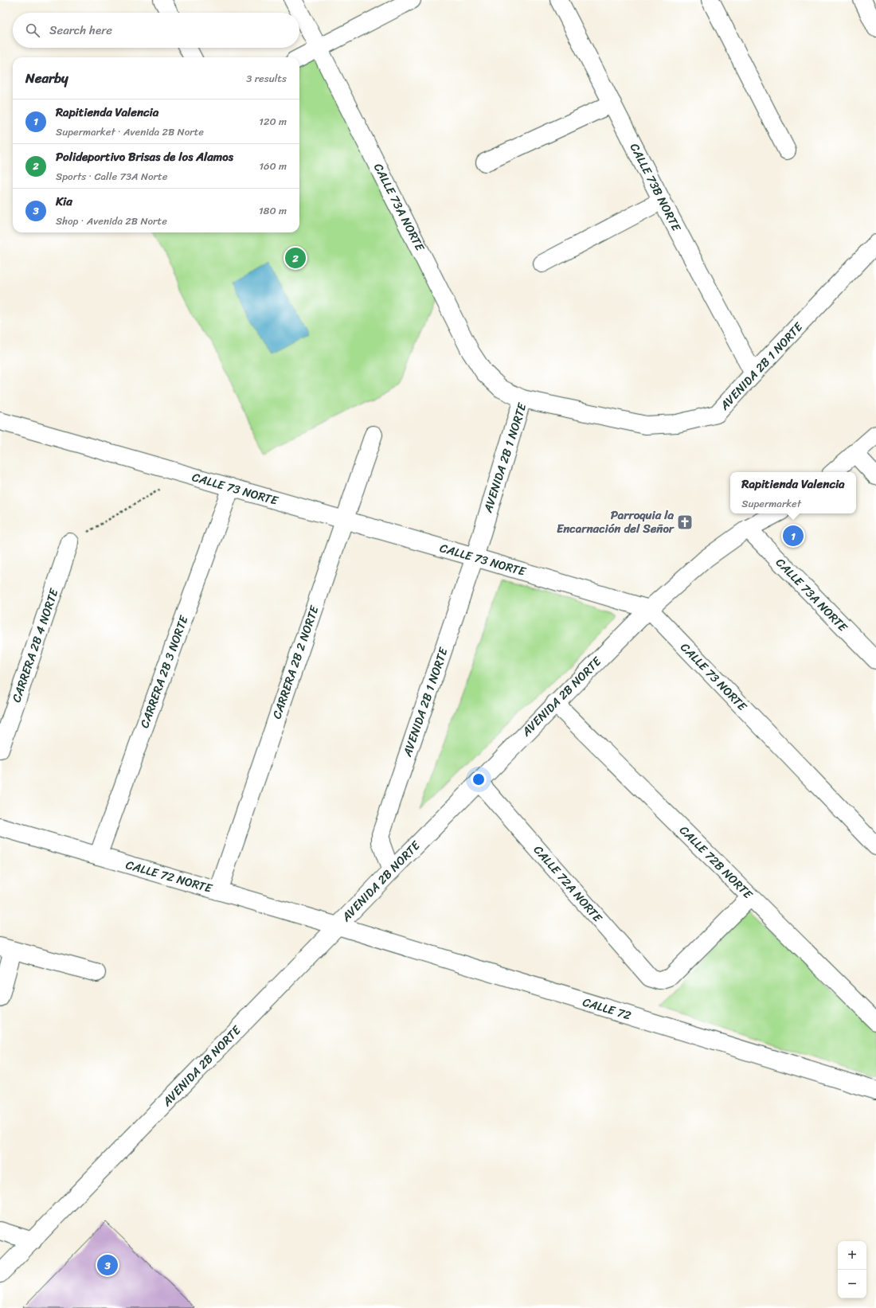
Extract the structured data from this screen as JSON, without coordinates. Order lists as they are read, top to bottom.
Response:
{
  "streets": {
    "street": [
      "CALLE 73B NORTE",
      "CALLE 73A NORTE",
      "AVENIDA 2B 1 NORTE",
      "CALLE 73 NORTE",
      "CARRERA 2B 4 NORTE",
      "CARRERA 2B 2 NORTE",
      "CARRERA 2B 3 NORTE",
      "AVENIDA 2B NORTE",
      "CALLE 72B NORTE",
      "CALLE 72 NORTE",
      "CALLE 72A NORTE",
      "CALLE 72"
    ]
  },
  "crossings": [
    ["CALLE 73B NORTE", "AVENIDA 2B 1 NORTE"],
    ["CALLE 73A NORTE", "AVENIDA 2B 1 NORTE"],
    ["CALLE 73A NORTE", "AVENIDA 2B NORTE"],
    ["AVENIDA 2B 1 NORTE", "CALLE 73 NORTE"],
    ["AVENIDA 2B 1 NORTE", "AVENIDA 2B NORTE"],
    ["CALLE 73 NORTE", "CARRERA 2B 2 NORTE"],
    ["CALLE 73 NORTE", "CARRERA 2B 3 NORTE"],
    ["CALLE 73 NORTE", "AVENIDA 2B NORTE"],
    ["CARRERA 2B 2 NORTE", "CALLE 72 NORTE"],
    ["CARRERA 2B 3 NORTE", "CALLE 72 NORTE"],
    ["AVENIDA 2B NORTE", "CALLE 72B NORTE"],
    ["AVENIDA 2B NORTE", "CALLE 72 NORTE"],
    ["AVENIDA 2B NORTE", "CALLE 72A NORTE"],
    ["AVENIDA 2B NORTE", "CALLE 72"],
    ["CALLE 72B NORTE", "CALLE 72A NORTE"],
    ["CALLE 72 NORTE", "CALLE 72"]
  ],
  "places": {
    "church": ["Parroquia la Encarnación del Señor"]
  },
  "page": {
    "search": "Search here",
    "heading": ["Nearby", "3 results"],
    "list": [
      {
        "mark": "1",
        "name": "Rapitienda Valencia",
        "note": "Supermarket · Avenida 2B Norte",
        "value": "120 m"
      },
      {
        "mark": "2",
        "name": "Polideportivo Brisas de los Alamos",
        "note": "Sports · Calle 73A Norte",
        "value": "160 m"
      },
      {
        "mark": "3",
        "name": "Kia",
        "note": "Shop · Avenida 2B Norte",
        "value": "180 m"
      }
    ],
    "pins": ["2", "1", "3"],
    "popup": ["Rapitienda Valencia", "Supermarket"],
    "map_buttons": ["+", "−"]
  }
}
